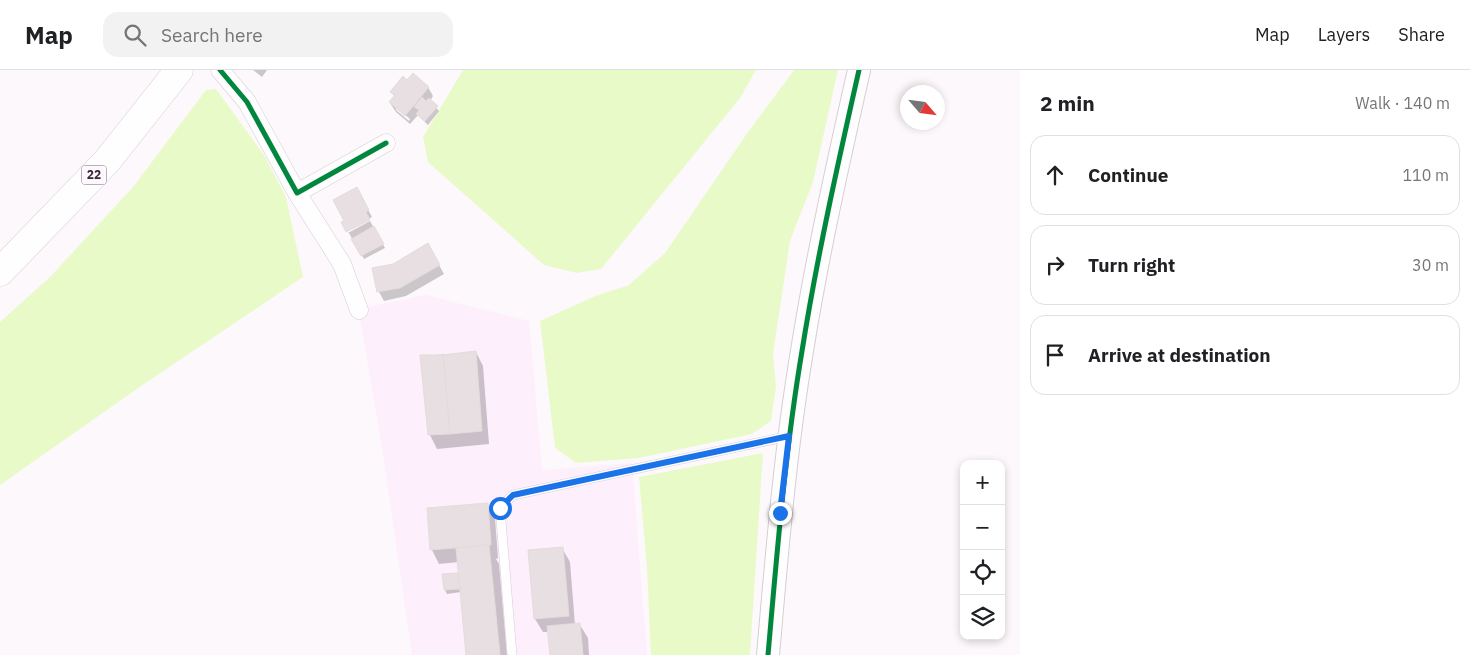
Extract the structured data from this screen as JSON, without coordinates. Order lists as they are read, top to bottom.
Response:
{
  "streets": {
    "main road": ["22"]
  },
  "north": "bottom right",
  "page": {
    "header": "Map",
    "search": "Search here",
    "nav": ["Map", "Layers", "Share"],
    "heading": ["2 min", "Walk · 140 m"],
    "list": [
      ["Continue", "110 m"],
      ["Turn right", "30 m"],
      "Arrive at destination"
    ],
    "map_buttons": ["+", "−"]
  }
}
